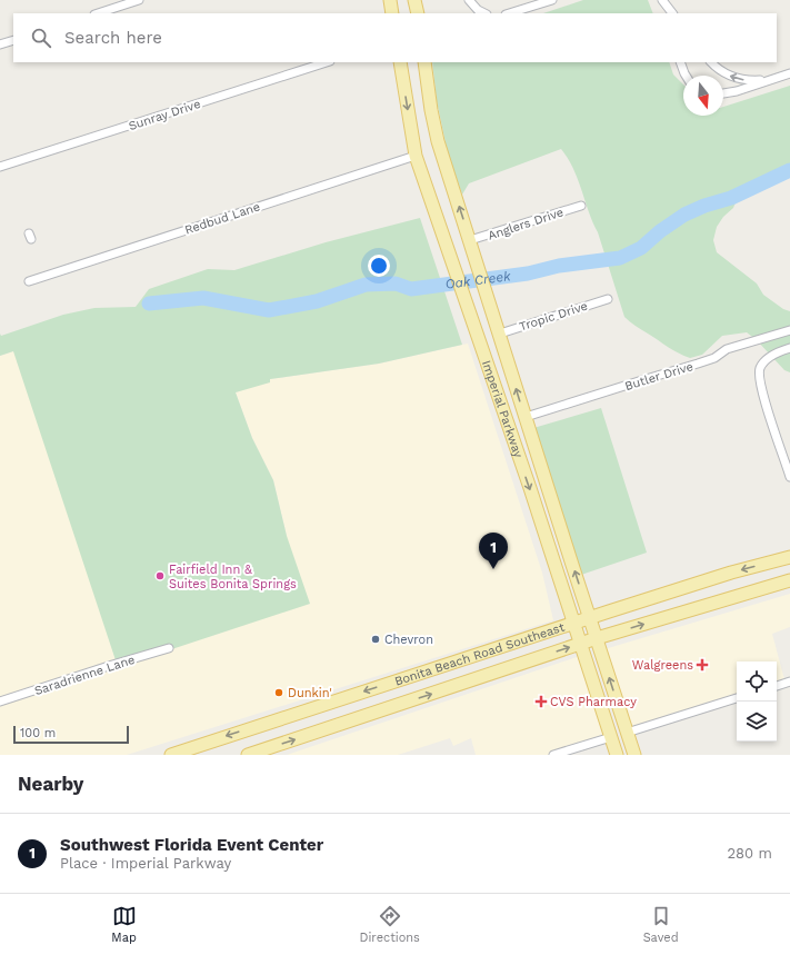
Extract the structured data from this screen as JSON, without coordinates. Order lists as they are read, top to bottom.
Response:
{
  "streets": {
    "main road": ["Imperial Parkway", "Bonita Beach Road Southeast"],
    "street": [
      "Sunray Drive",
      "Redbud Lane",
      "Anglers Drive",
      "Tropic Drive",
      "Butler Drive",
      "Saradrienne Lane"
    ]
  },
  "crossings": [
    ["Redbud Lane", "Imperial Parkway"],
    ["Anglers Drive", "Imperial Parkway"],
    ["Tropic Drive", "Imperial Parkway"],
    ["Butler Drive", "Imperial Parkway"],
    ["Imperial Parkway", "Bonita Beach Road Southeast"]
  ],
  "water": ["Oak Creek"],
  "places": {
    "other": ["Fairfield Inn & Suites Bonita Springs", "Chevron", "Dunkin'"],
    "health": ["Walgreens", "CVS Pharmacy"]
  },
  "scale_bar": "100 m",
  "north": "bottom",
  "page": {
    "search": "Search here",
    "pins": "1",
    "scale": "100 m",
    "heading": "Nearby",
    "list": [
      {
        "mark": "1",
        "name": "Southwest Florida Event Center",
        "note": "Place · Imperial Parkway",
        "value": "280 m"
      }
    ],
    "nav": ["Map", "Directions", "Saved"]
  }
}
